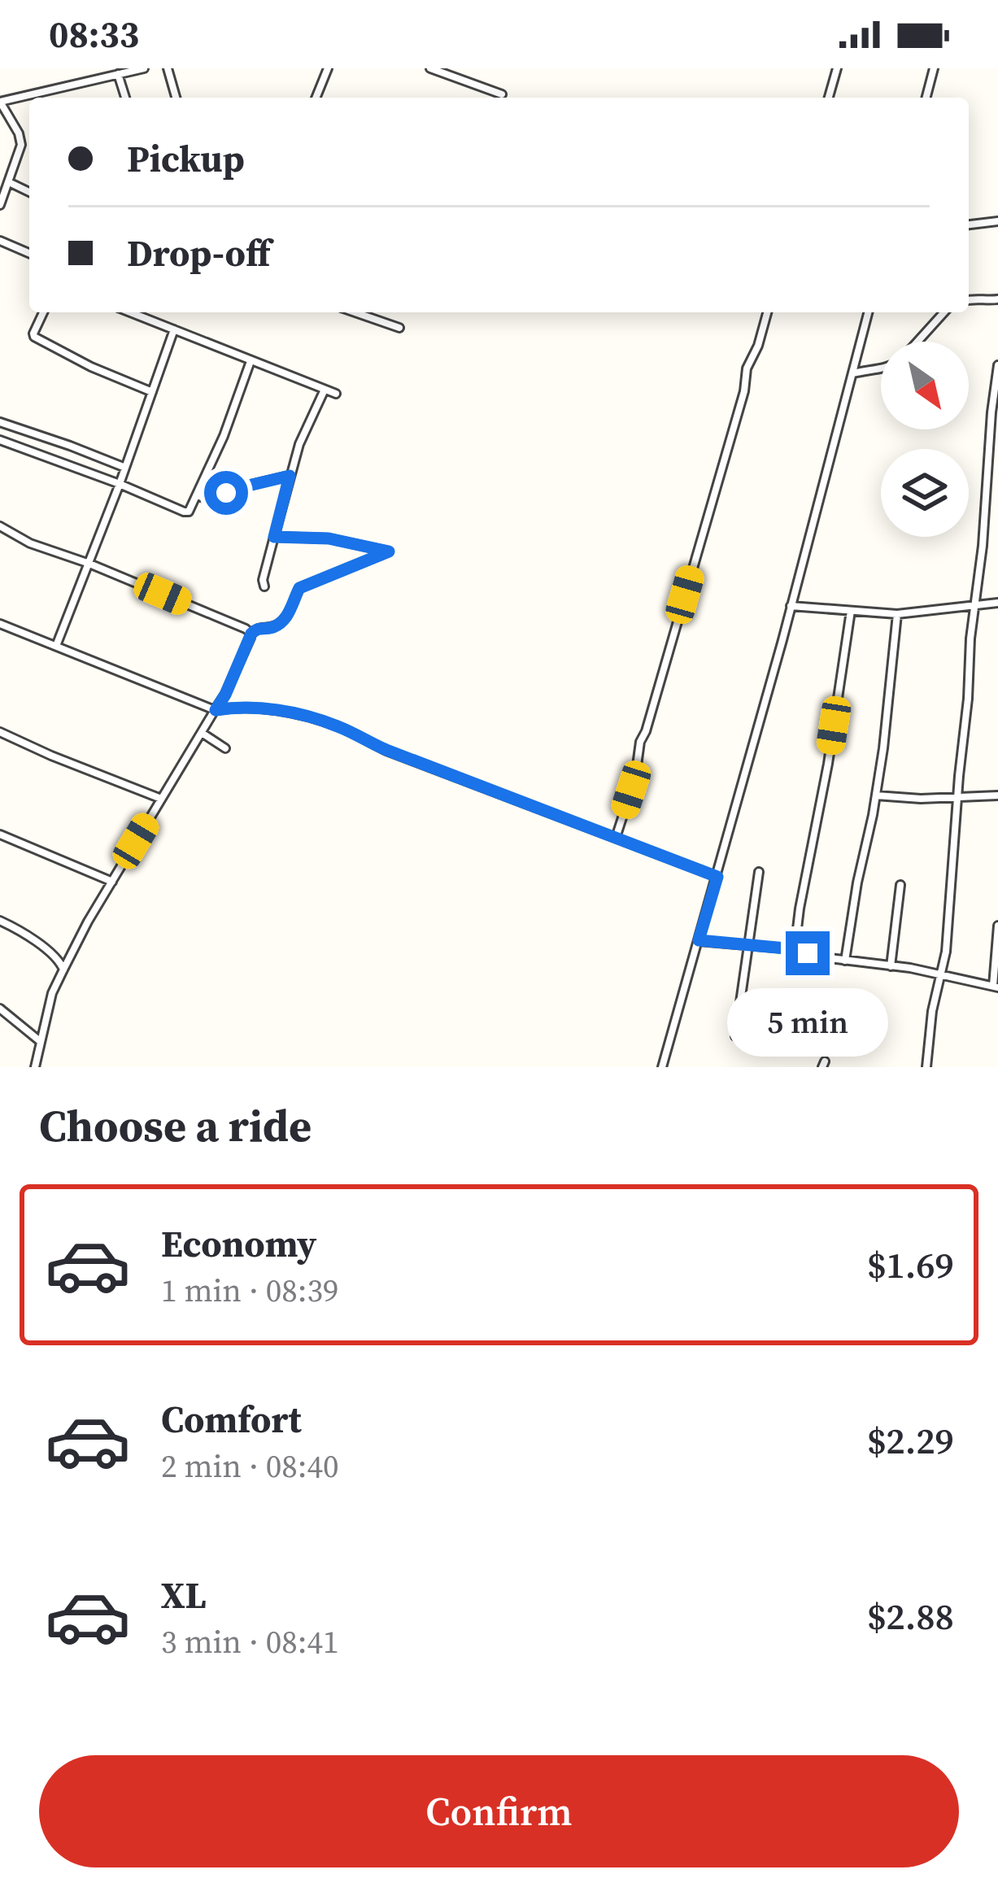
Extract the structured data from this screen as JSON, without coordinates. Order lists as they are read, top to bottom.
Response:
{
  "north": "bottom right",
  "page": {
    "status": "08:33",
    "banner": ["Pickup", "Drop-off"],
    "bubble": "5 min",
    "heading": "Choose a ride",
    "list": [
      {
        "name": "Economy",
        "note": "1 min · 08:39",
        "value": "$1.69"
      },
      {
        "name": "Comfort",
        "note": "2 min · 08:40",
        "value": "$2.29"
      },
      {
        "name": "XL",
        "note": "3 min · 08:41",
        "value": "$2.88"
      }
    ],
    "buttons": "Confirm"
  }
}
